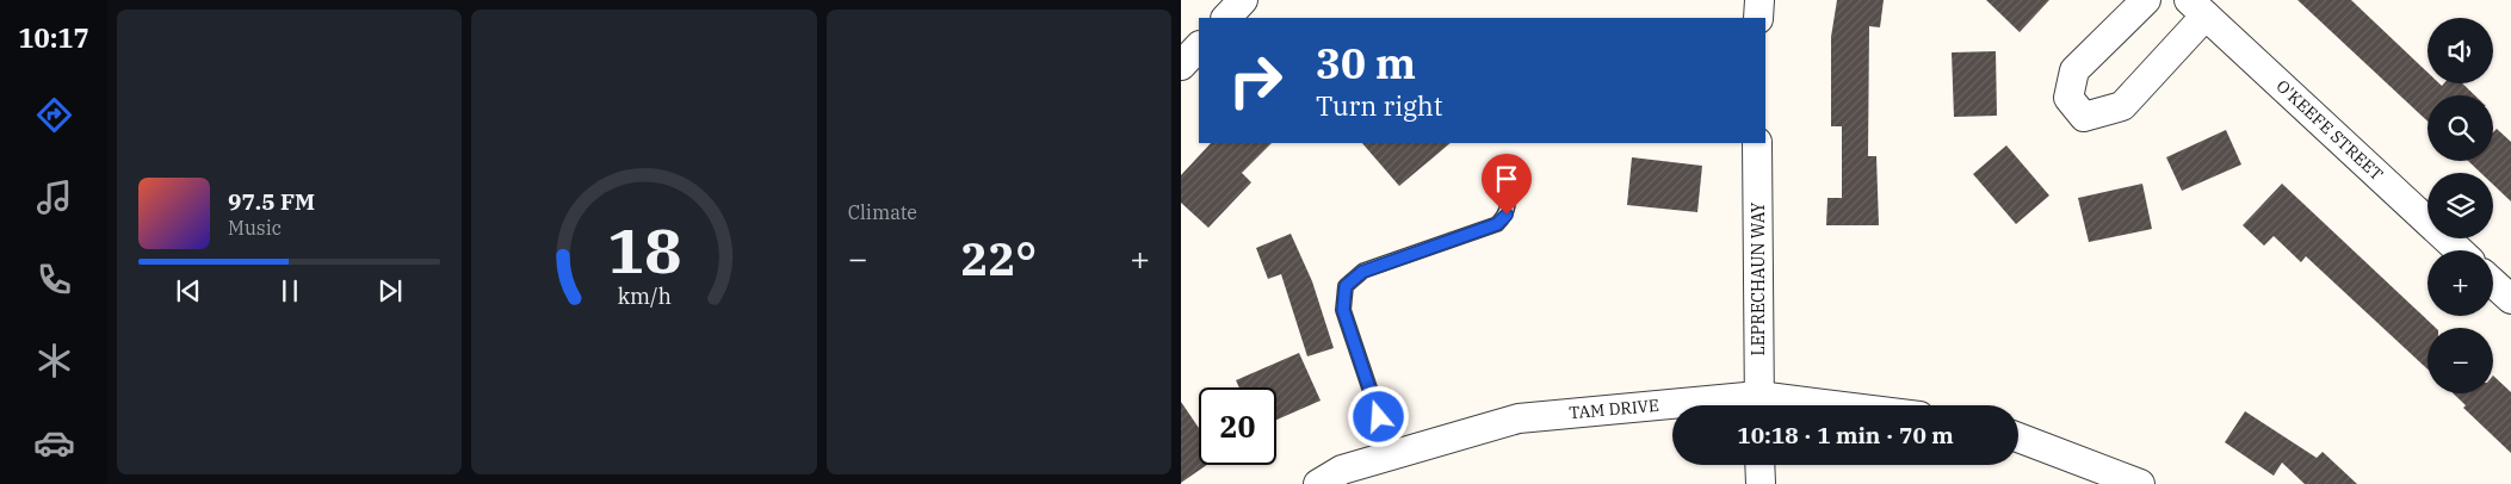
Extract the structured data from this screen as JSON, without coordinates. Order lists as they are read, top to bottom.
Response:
{
  "streets": {
    "street": ["O'KEEFE STREET", "LEPRECHAUN WAY", "TAM DRIVE"]
  },
  "page": {
    "tabs": "10:17",
    "tile": "Climate",
    "map_buttons": ["+", "−"],
    "turn": ["30 m", "Turn right"],
    "song": ["97.5 FM", "Music"],
    "heat": ["−", "22°", "+"],
    "limit": "20",
    "trip": "10:18 · 1 min · 70 m",
    "gauge": ["18", "km/h"]
  }
}
